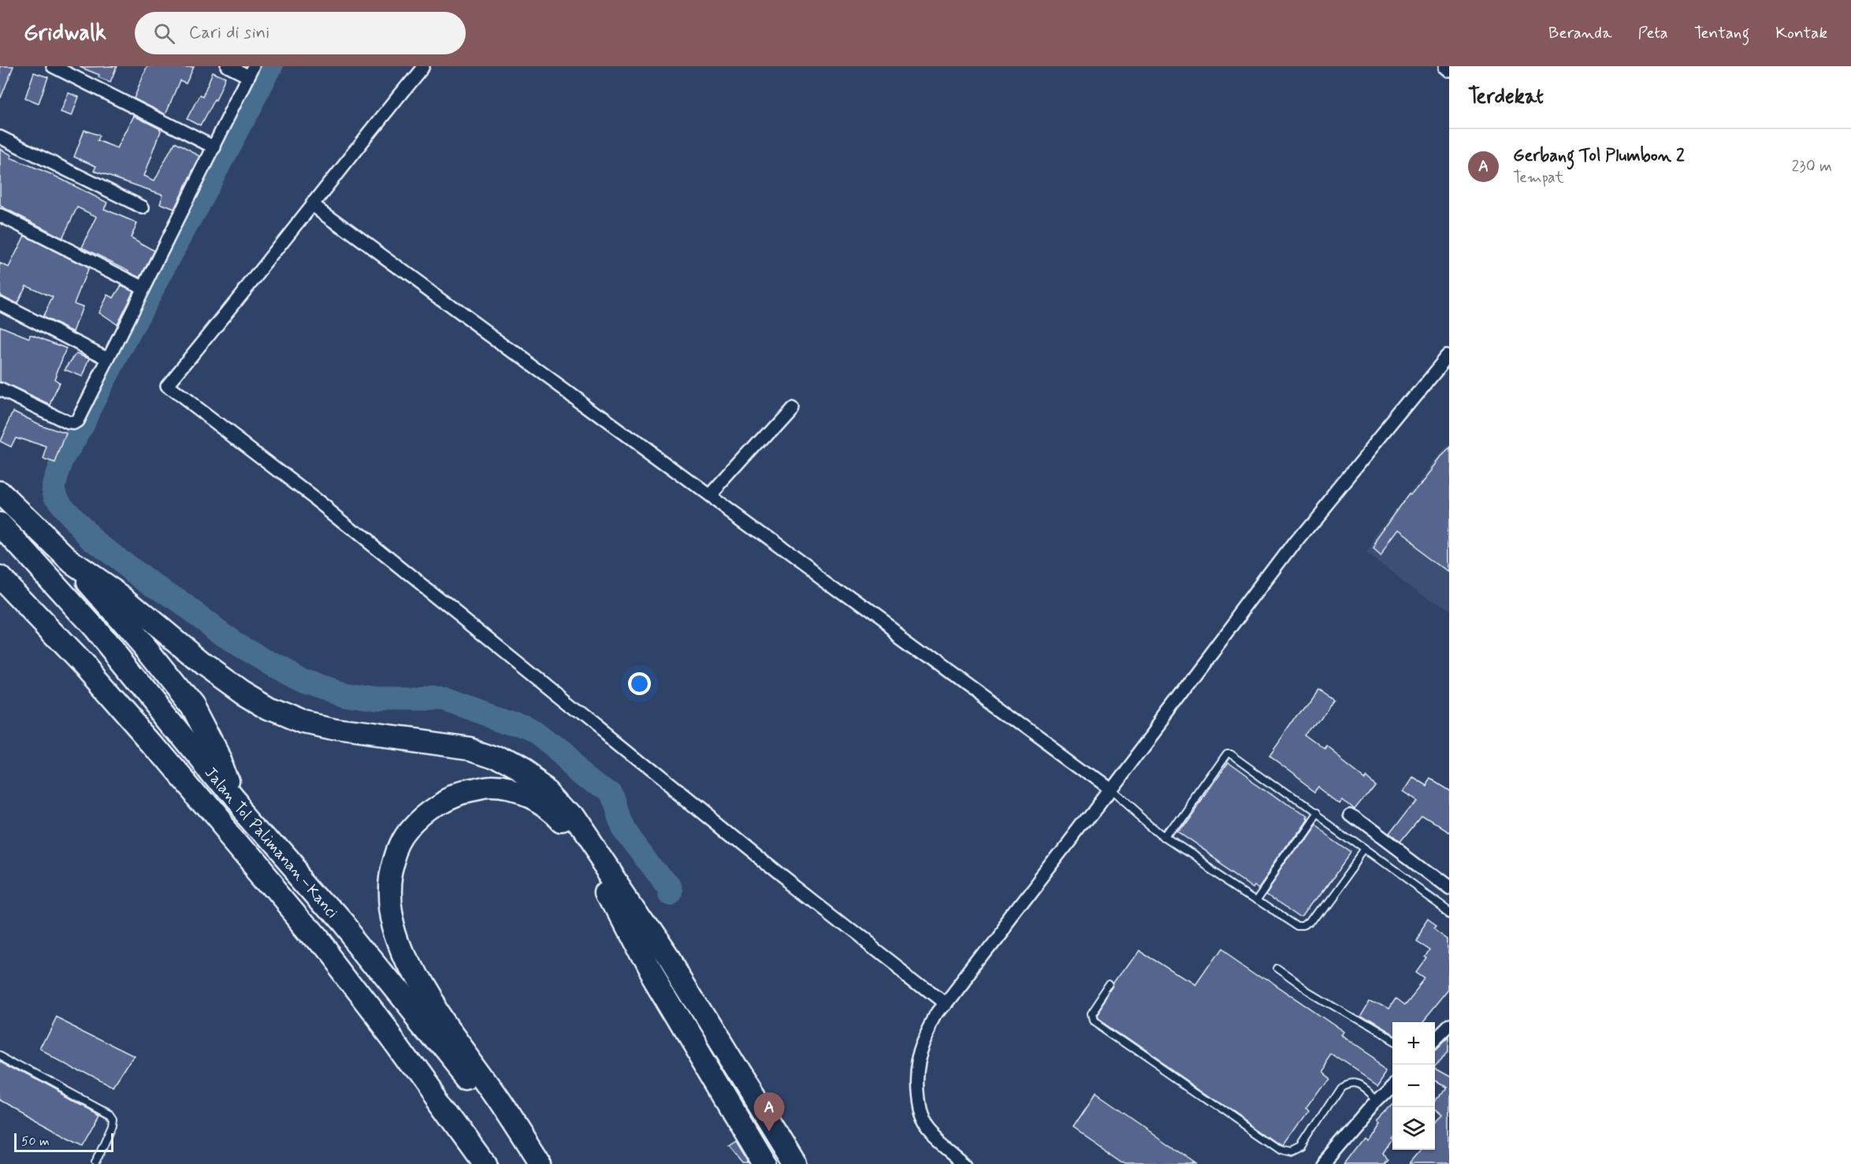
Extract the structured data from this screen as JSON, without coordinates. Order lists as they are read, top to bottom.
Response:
{
  "streets": {
    "highway": ["Jalan Tol Palimanan–Kanci"]
  },
  "scale_bar": "50 m",
  "page": {
    "header": "Gridwalk",
    "search": "Cari di sini",
    "nav": [
      "Beranda",
      "Peta",
      "Tentang",
      "Kontak"
    ],
    "heading": "Terdekat",
    "list": [
      {
        "mark": "A",
        "name": "Gerbang Tol Plumbon 2",
        "note": "Tempat",
        "value": "230 m"
      }
    ],
    "map_buttons": ["+", "−"],
    "pins": "A",
    "scale": "50 m"
  }
}
